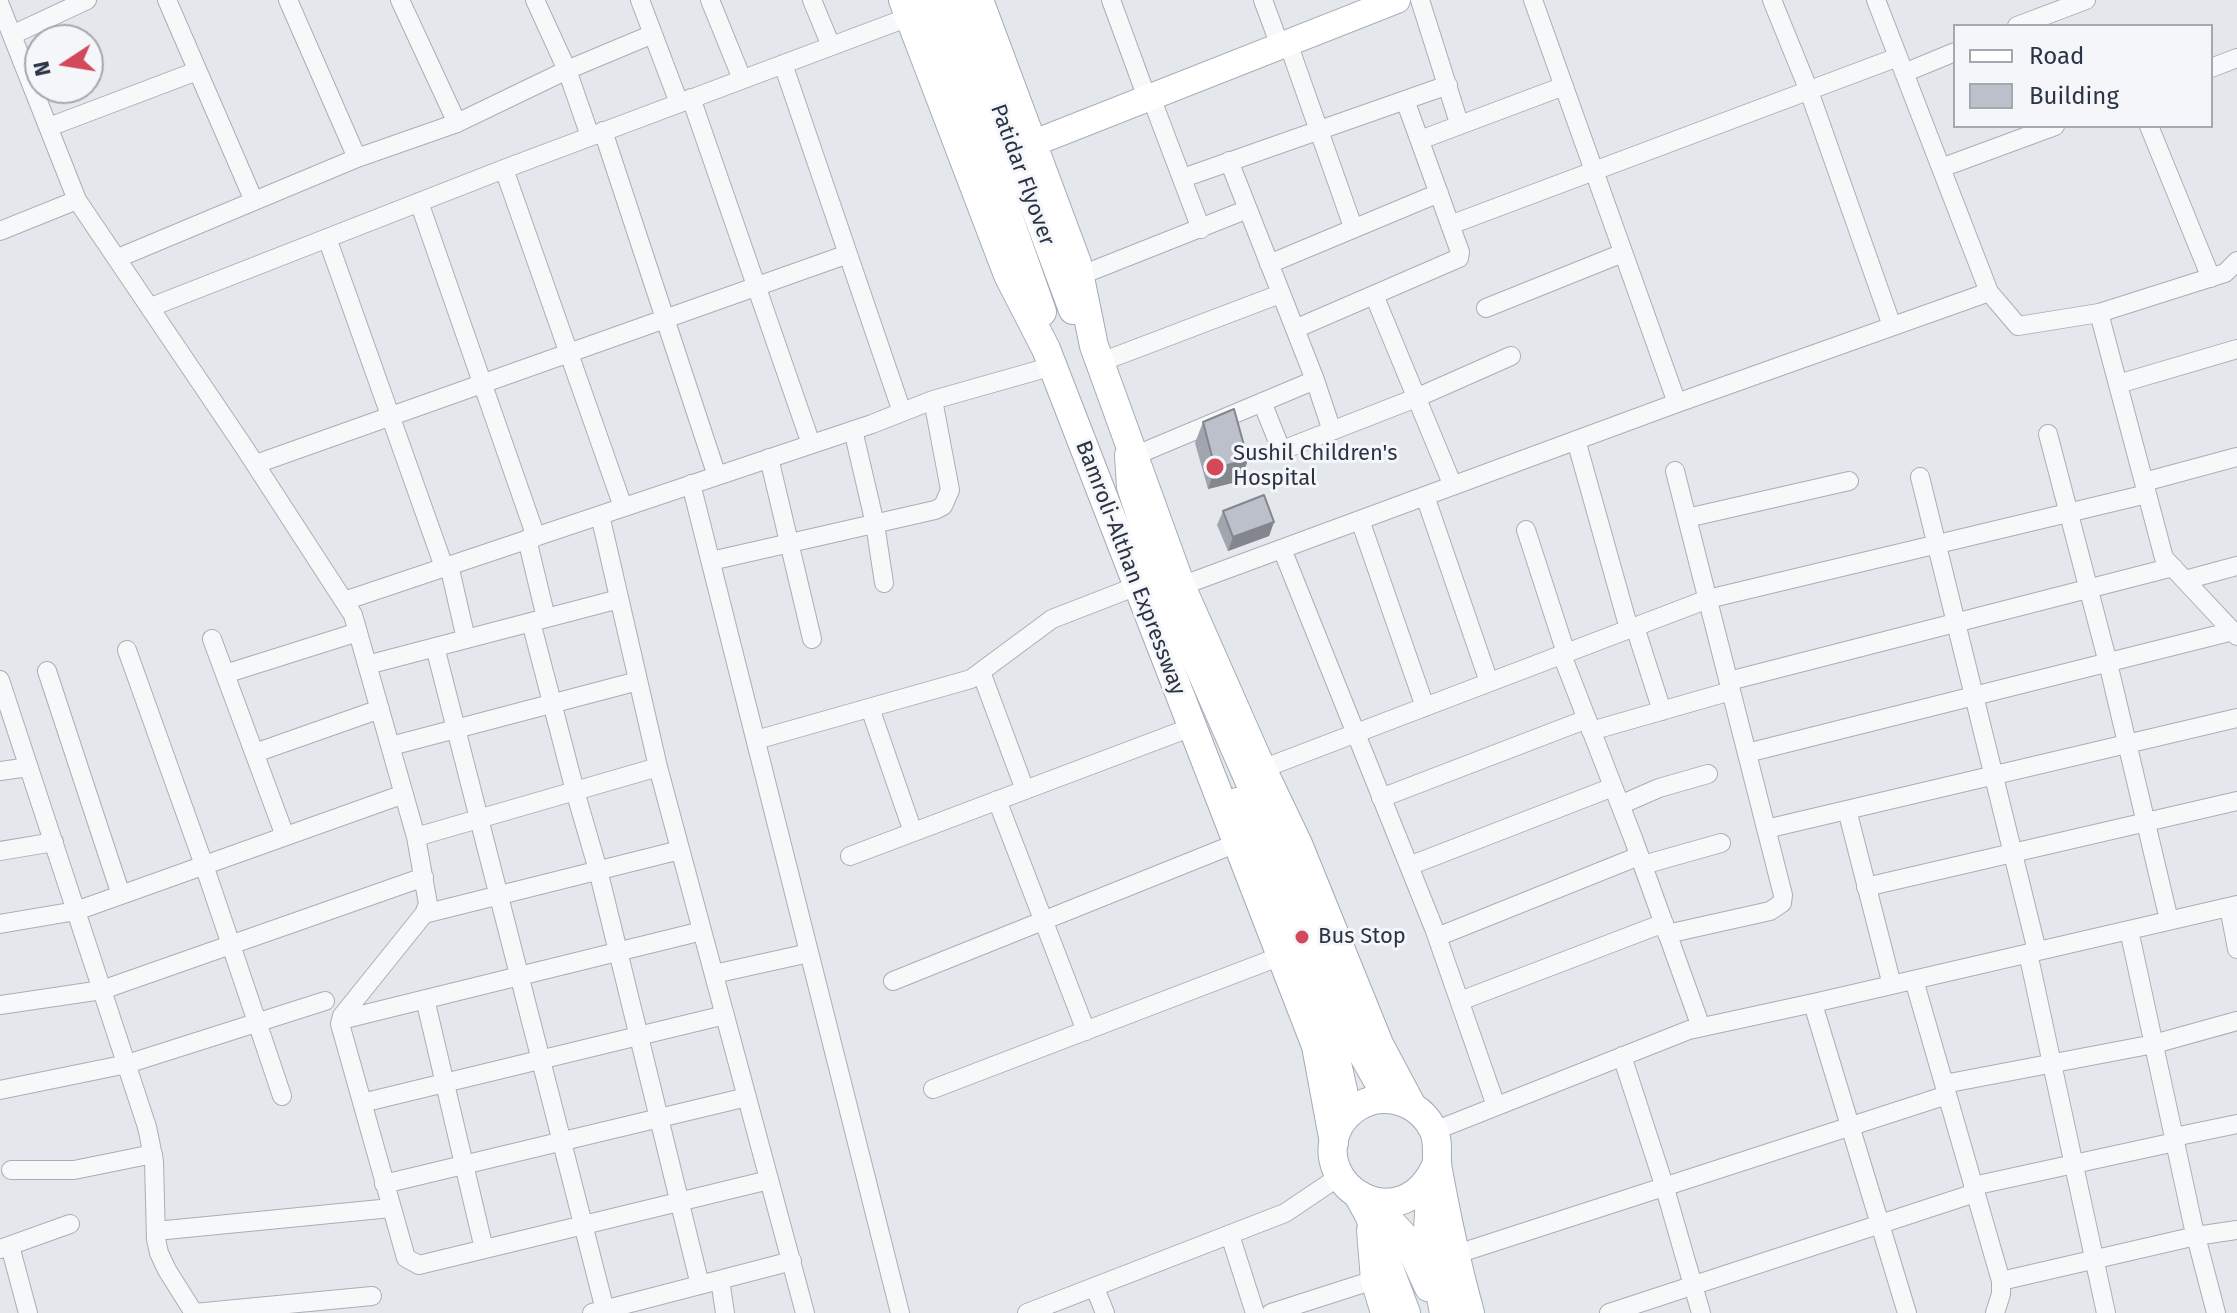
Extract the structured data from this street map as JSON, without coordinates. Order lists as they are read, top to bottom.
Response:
{
  "streets": {
    "main road": ["Patidar Flyover", "Bamroli-Althan Expressway"]
  },
  "crossings": [
    ["Patidar Flyover", "Bamroli-Althan Expressway"]
  ],
  "places": ["Sushil Children's Hospital", "Bus Stop"],
  "legend": ["Road", "Building"],
  "north": "left"
}
